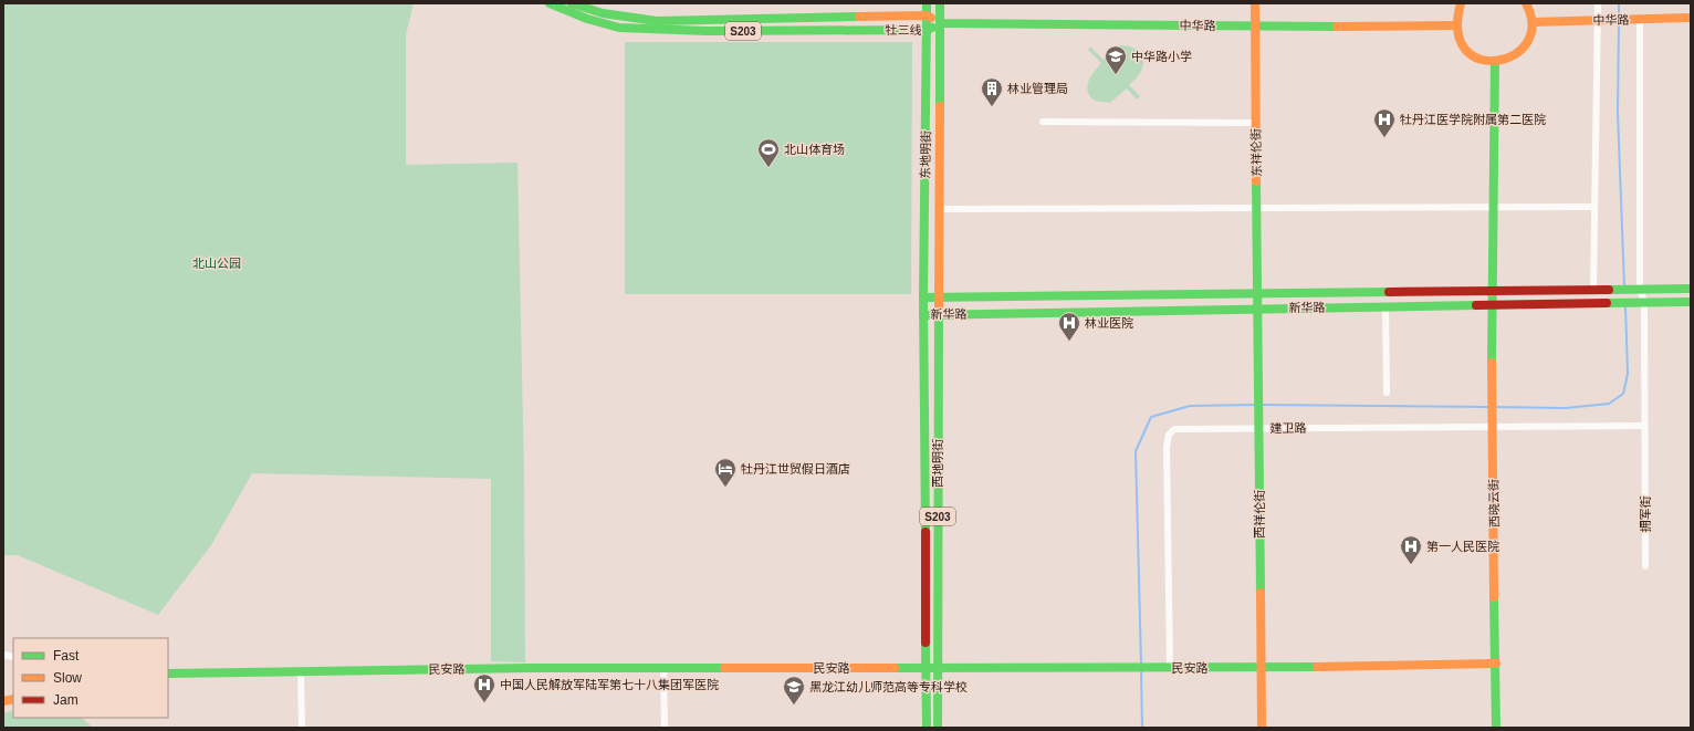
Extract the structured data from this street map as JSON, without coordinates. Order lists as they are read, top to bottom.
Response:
{
  "streets": {
    "main road": [
      "中华路",
      "牡三线",
      "S203",
      "东祥伦街",
      "东地明街",
      "新华路",
      "西地明街",
      "西晓云街",
      "西祥伦街",
      "民安路"
    ],
    "street": ["建卫路", "拥军街"]
  },
  "crossings": [
    ["中华路", "牡三线"],
    ["中华路", "东祥伦街"],
    ["中华路", "东地明街"],
    ["中华路", "拥军街"],
    ["牡三线", "东地明街"],
    ["东祥伦街", "新华路"],
    ["东祥伦街", "西祥伦街"],
    ["东地明街", "新华路"],
    ["东地明街", "西地明街"],
    ["新华路", "西地明街"],
    ["新华路", "西晓云街"],
    ["新华路", "西祥伦街"],
    ["新华路", "拥军街"],
    ["建卫路", "西晓云街"],
    ["建卫路", "西祥伦街"],
    ["建卫路", "拥军街"],
    ["建卫路", "民安路"],
    ["西地明街", "民安路"],
    ["西晓云街", "民安路"],
    ["西祥伦街", "民安路"]
  ],
  "parks": ["北山公园"],
  "places": {
    "school or university": ["中华路小学", "黑龙江幼儿师范高等专科学校"],
    "building": ["林业管理局"],
    "hospital": [
      "牡丹江医学院附属第二医院",
      "林业医院",
      "第一人民医院",
      "中国人民解放军陆军第七十八集团军医院"
    ],
    "sports": ["北山体育场"],
    "hotel": ["牡丹江世贸假日酒店"]
  },
  "legend": ["Fast", "Slow", "Jam"]
}
